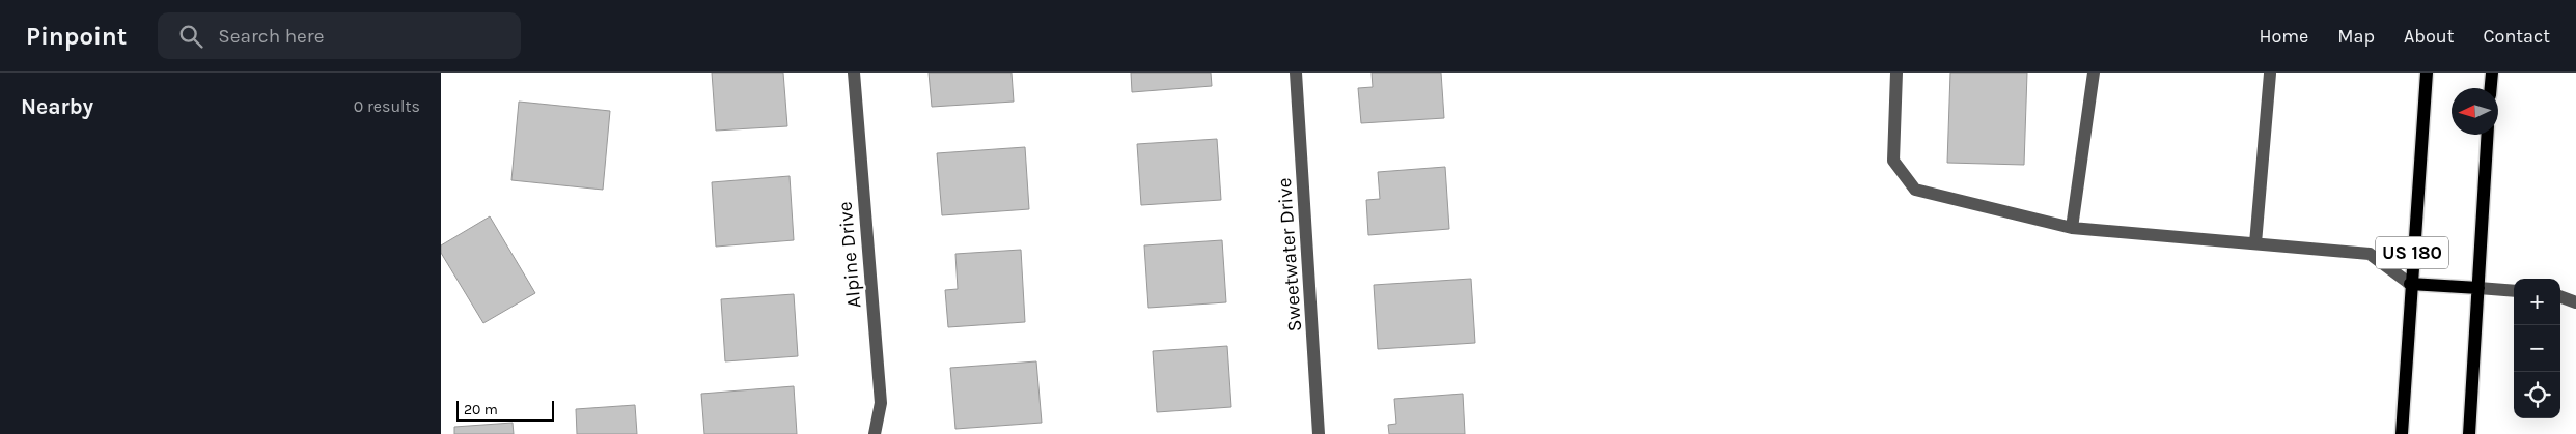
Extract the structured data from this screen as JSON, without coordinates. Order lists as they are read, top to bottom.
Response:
{
  "streets": {
    "main road": ["US 180"],
    "street": ["Alpine Drive", "Sweetwater Drive"]
  },
  "scale_bar": "20 m",
  "north": "left",
  "page": {
    "header": "Pinpoint",
    "search": "Search here",
    "nav": [
      "Home",
      "Map",
      "About",
      "Contact"
    ],
    "heading": ["Nearby", "0 results"],
    "map_buttons": ["+", "−"],
    "scale": "20 m"
  }
}
